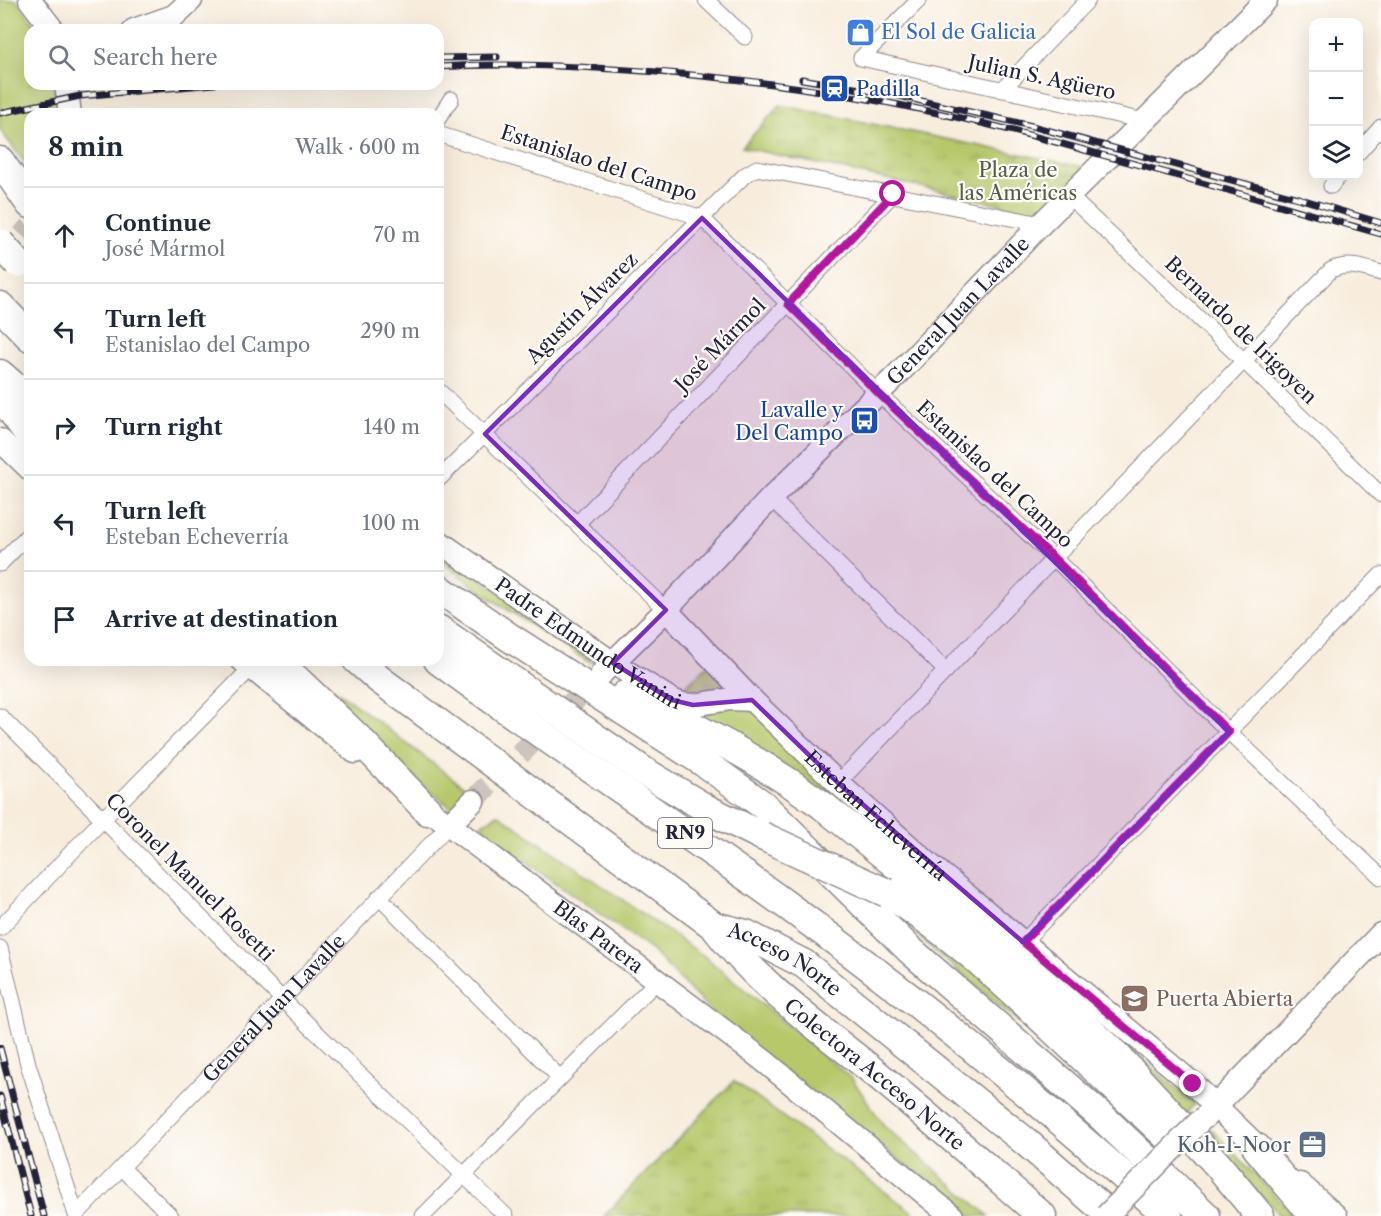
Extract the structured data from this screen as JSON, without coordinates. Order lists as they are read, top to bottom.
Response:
{
  "streets": {
    "highway": ["RN9", "Acceso Norte", "Colectora Acceso Norte"],
    "street": [
      "Julian S. Agüero",
      "Estanislao del Campo",
      "Agustín Álvarez",
      "General Juan Lavalle",
      "Bernardo de Irigoyen",
      "José Mármol",
      "Padre Edmundo Vanini",
      "Esteban Echeverría",
      "Coronel Manuel Rosetti",
      "Blas Parera"
    ]
  },
  "crossings": [
    ["Julian S. Agüero", "General Juan Lavalle"],
    ["Estanislao del Campo", "Agustín Álvarez"],
    ["Estanislao del Campo", "General Juan Lavalle"],
    ["Estanislao del Campo", "José Mármol"],
    ["Agustín Álvarez", "José Mármol"],
    ["Agustín Álvarez", "Esteban Echeverría"],
    ["General Juan Lavalle", "Bernardo de Irigoyen"],
    ["General Juan Lavalle", "Padre Edmundo Vanini"],
    ["General Juan Lavalle", "Esteban Echeverría"],
    ["General Juan Lavalle", "Coronel Manuel Rosetti"],
    ["General Juan Lavalle", "Blas Parera"],
    ["José Mármol", "Esteban Echeverría"],
    ["Padre Edmundo Vanini", "Esteban Echeverría"],
    ["Acceso Norte", "Colectora Acceso Norte"]
  ],
  "parks": ["Plaza de las Américas"],
  "places": {
    "shop": ["El Sol de Galicia"],
    "station": ["Padilla"],
    "bus stop": ["Lavalle y Del Campo"],
    "school or university": ["Puerta Abierta"],
    "office": ["Koh-I-Noor"]
  },
  "page": {
    "map_buttons": ["+", "−"],
    "search": "Search here",
    "heading": ["8 min", "Walk · 600 m"],
    "list": [
      ["Continue", "José Mármol", "70 m"],
      ["Turn left", "Estanislao del Campo", "290 m"],
      ["Turn right", "140 m"],
      ["Turn left", "Esteban Echeverría", "100 m"],
      "Arrive at destination"
    ]
  }
}
